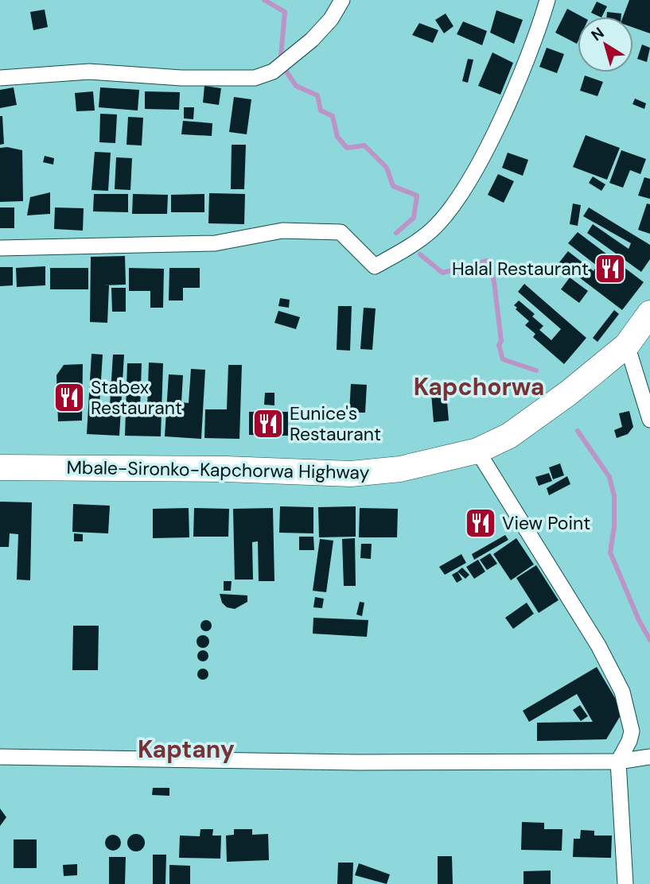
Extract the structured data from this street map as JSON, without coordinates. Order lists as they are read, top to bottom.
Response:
{
  "streets": {
    "main road": ["Mbale-Sironko-Kapchorwa Highway"]
  },
  "districts": ["Kapchorwa", "Kaptany"],
  "places": {
    "restaurant": [
      "Halal Restaurant",
      "Stabex Restaurant",
      "Eunice's Restaurant",
      "View Point"
    ]
  },
  "north": "top left"
}
